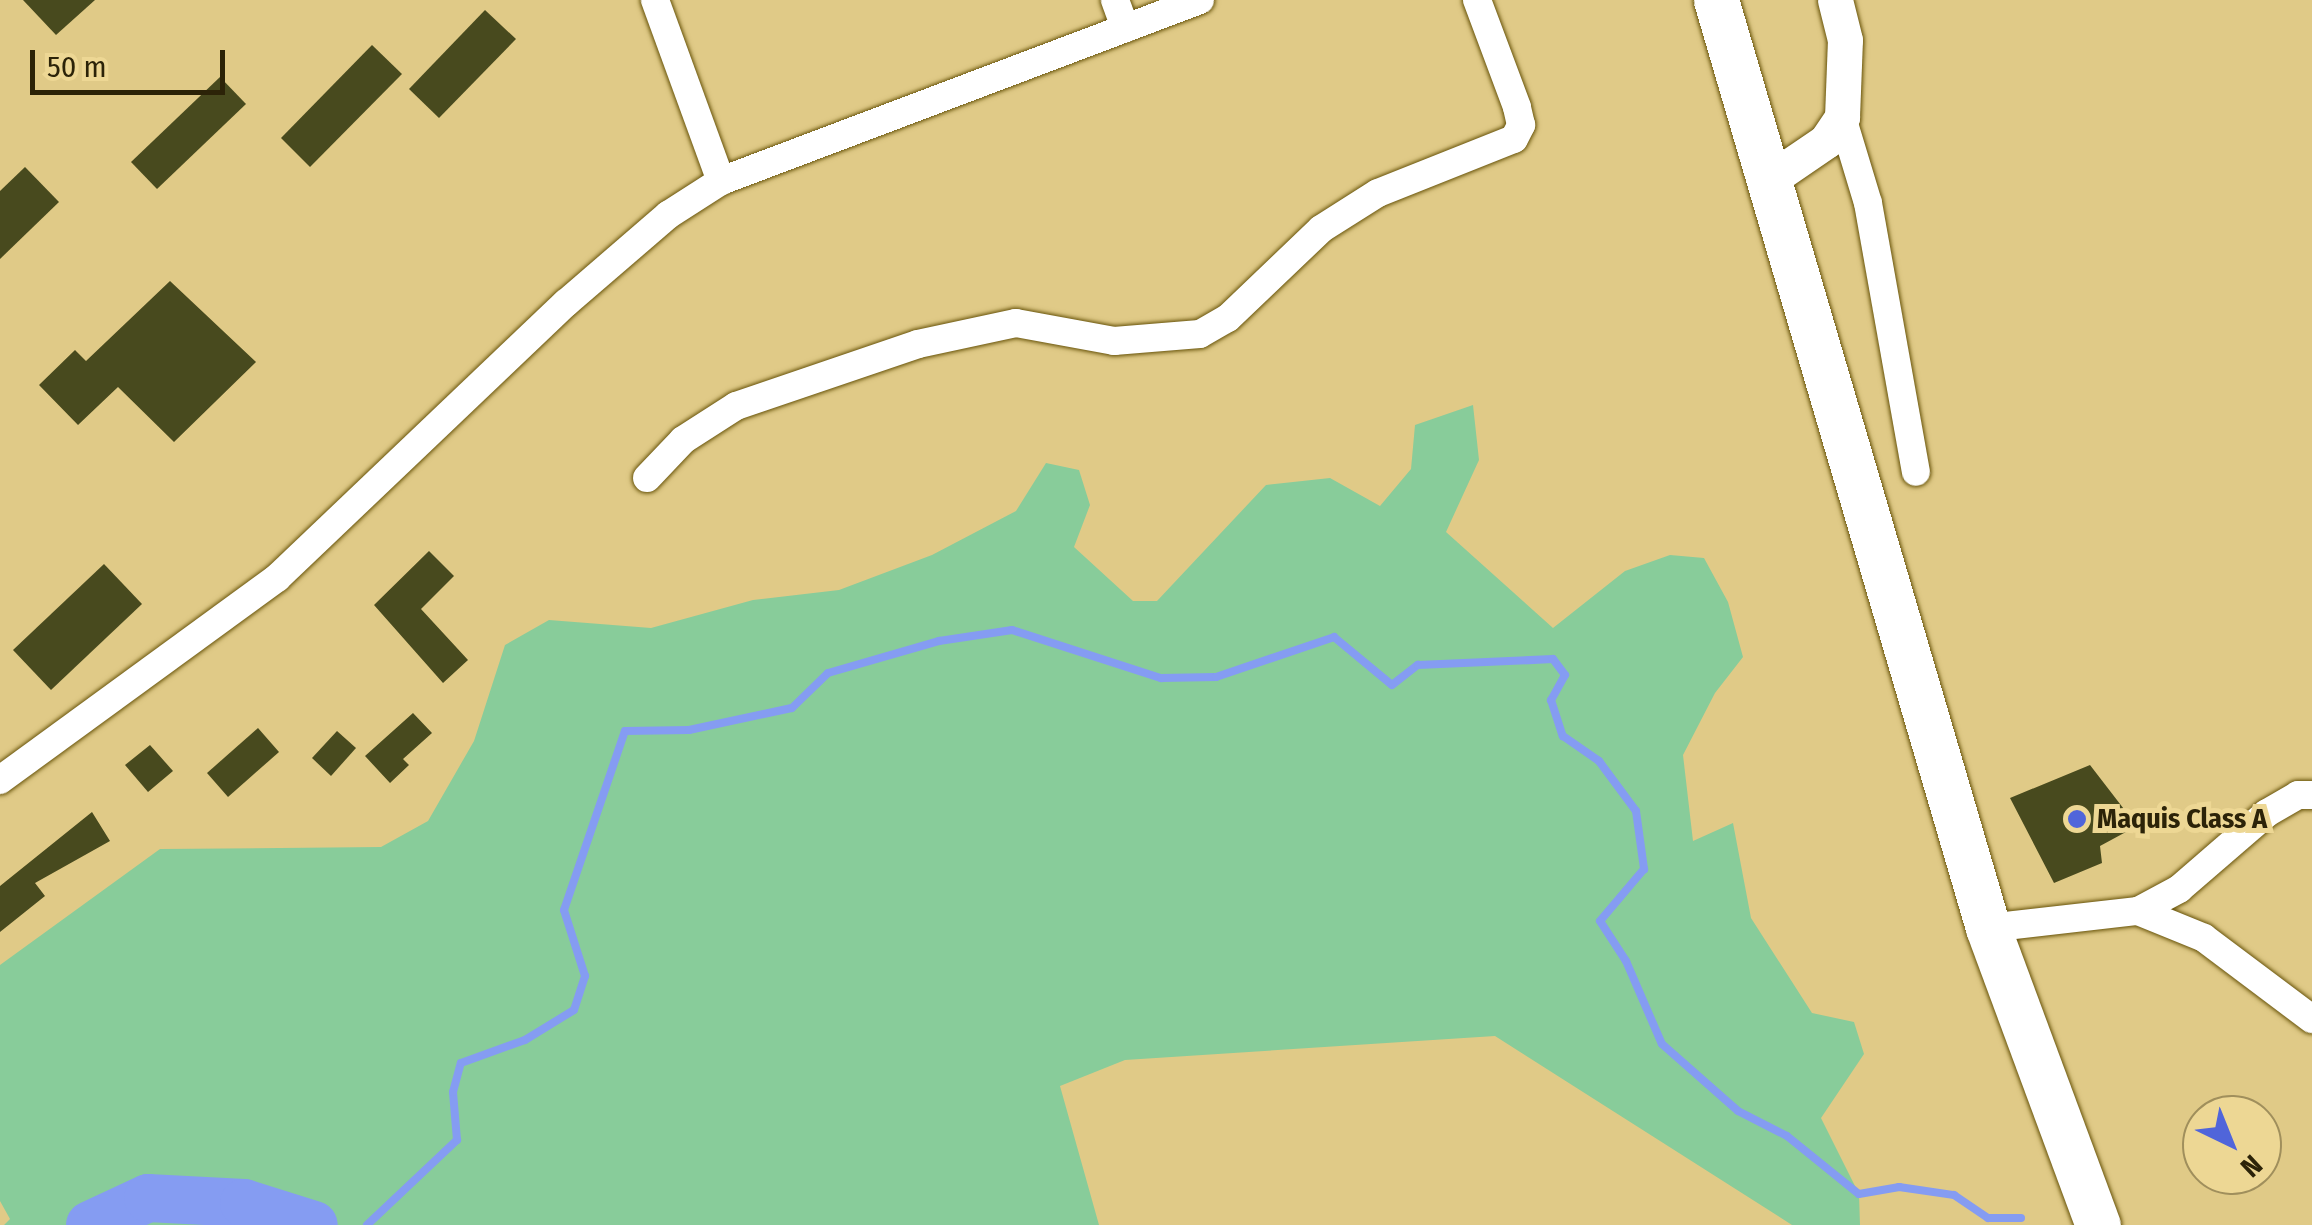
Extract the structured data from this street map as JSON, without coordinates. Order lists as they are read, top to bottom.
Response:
{
  "places": ["Maquis Class A"],
  "scale_bar": "50 m",
  "north": "bottom right"
}
